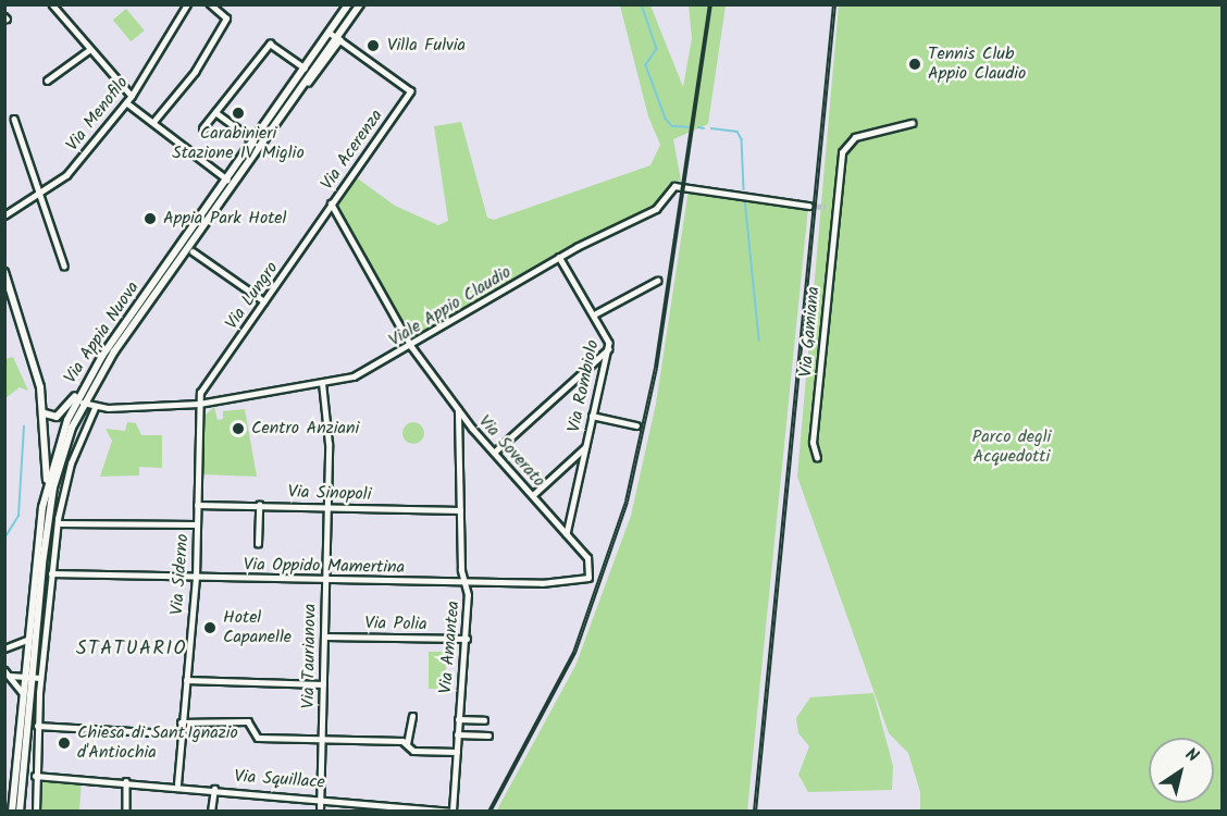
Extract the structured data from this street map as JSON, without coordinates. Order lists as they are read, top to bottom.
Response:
{
  "streets": {
    "main road": ["Via Appia Nuova"],
    "street": [
      "Via Menofilo",
      "Via Acerenza",
      "Via Lungro",
      "Viale Appio Claudio",
      "Via Gamiana",
      "Via Rombiolo",
      "Via Soverato",
      "Via Sinopoli",
      "Via Oppido Mamertina",
      "Via Siderno",
      "Via Polia",
      "Via Amantea",
      "Via Taurianova",
      "Via Squillace"
    ]
  },
  "crossings": [
    ["Via Acerenza", "Via Lungro"],
    ["Via Acerenza", "Viale Appio Claudio"],
    ["Via Acerenza", "Via Appia Nuova"],
    ["Via Acerenza", "Via Soverato"],
    ["Via Lungro", "Viale Appio Claudio"],
    ["Via Lungro", "Via Siderno"],
    ["Viale Appio Claudio", "Via Appia Nuova"],
    ["Viale Appio Claudio", "Via Rombiolo"],
    ["Viale Appio Claudio", "Via Soverato"],
    ["Viale Appio Claudio", "Via Siderno"],
    ["Viale Appio Claudio", "Via Taurianova"],
    ["Via Appia Nuova", "Via Oppido Mamertina"],
    ["Via Appia Nuova", "Via Squillace"],
    ["Via Rombiolo", "Via Soverato"],
    ["Via Soverato", "Via Oppido Mamertina"],
    ["Via Soverato", "Via Amantea"],
    ["Via Sinopoli", "Via Siderno"],
    ["Via Sinopoli", "Via Amantea"],
    ["Via Sinopoli", "Via Taurianova"],
    ["Via Oppido Mamertina", "Via Siderno"],
    ["Via Oppido Mamertina", "Via Amantea"],
    ["Via Oppido Mamertina", "Via Taurianova"],
    ["Via Siderno", "Via Squillace"],
    ["Via Polia", "Via Amantea"],
    ["Via Polia", "Via Taurianova"],
    ["Via Amantea", "Via Squillace"],
    ["Via Taurianova", "Via Squillace"]
  ],
  "districts": ["STATUARIO"],
  "parks": ["Parco degli Acquedotti"],
  "places": [
    "Villa Fulvia",
    "Tennis Club Appio Claudio",
    "Carabinieri Stazione IV Miglio",
    "Appia Park Hotel",
    "Centro Anziani",
    "Hotel Capanelle",
    "Chiesa di Sant'Ignazio d'Antiochia"
  ],
  "north": "top right"
}
